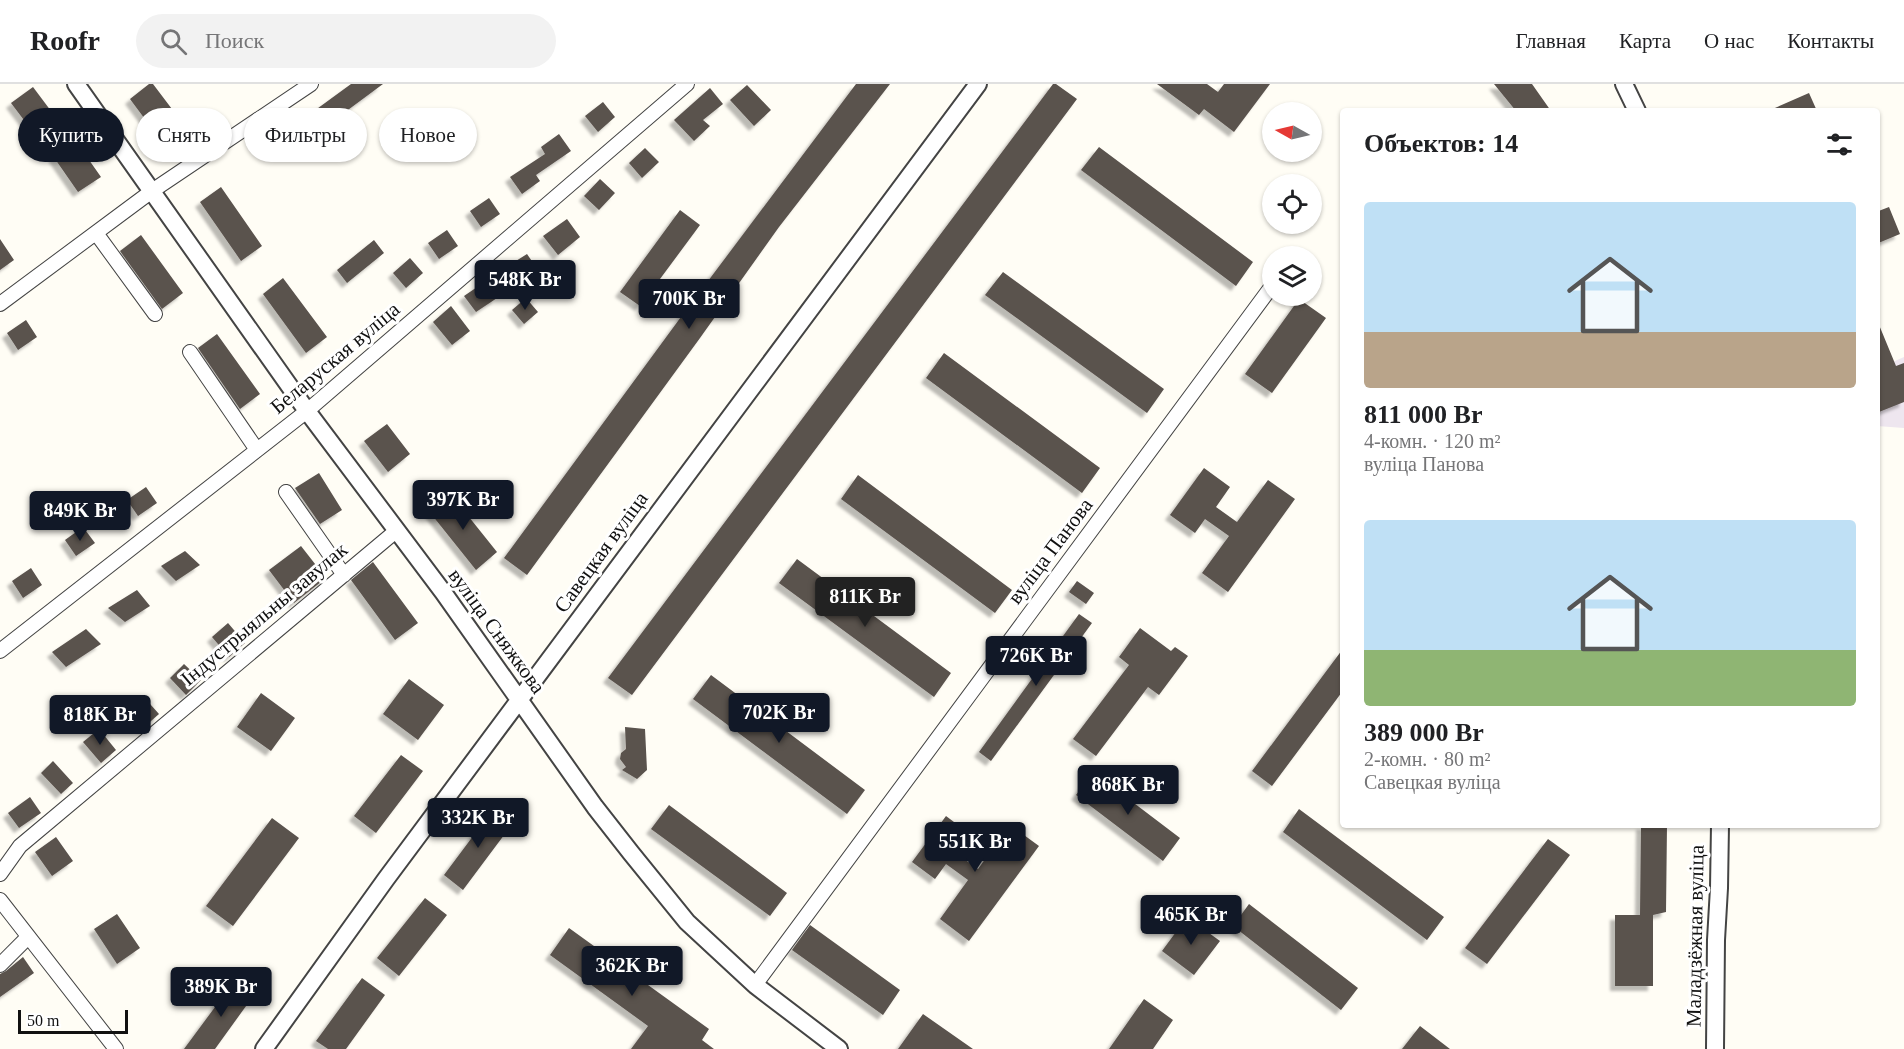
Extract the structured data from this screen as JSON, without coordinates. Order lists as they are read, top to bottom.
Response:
{
  "streets": {
    "street": [
      "Беларуская вуліца",
      "вуліца Панова",
      "Савецкая вуліца",
      "Індустрыяльны завулак",
      "вуліца Сняжкова",
      "Маладзёжная вуліца"
    ]
  },
  "crossings": [
    ["Беларуская вуліца", "вуліца Сняжкова"],
    ["вуліца Панова", "вуліца Сняжкова"],
    ["Савецкая вуліца", "вуліца Сняжкова"],
    ["Індустрыяльны завулак", "вуліца Сняжкова"]
  ],
  "scale_bar": "50 m",
  "north": "left",
  "page": {
    "header": "Roofr",
    "search": "Поиск",
    "nav": [
      "Главная",
      "Карта",
      "О нас",
      "Контакты"
    ],
    "chip": [
      "Купить",
      "Снять",
      "Фильтры",
      "Новое"
    ],
    "heading": "Объектов: 14",
    "list": [
      {
        "name": "811 000 Br",
        "note": "4-комн. · 120 m² · вуліца Панова"
      },
      {
        "name": "389 000 Br",
        "note": "2-комн. · 80 m² · Савецкая вуліца"
      }
    ],
    "price": [
      "548K Br",
      "700K Br",
      "397K Br",
      "849K Br",
      "811K Br",
      "726K Br",
      "702K Br",
      "818K Br",
      "868K Br",
      "332K Br",
      "551K Br",
      "465K Br",
      "362K Br",
      "389K Br"
    ],
    "scale": "50 m"
  }
}
